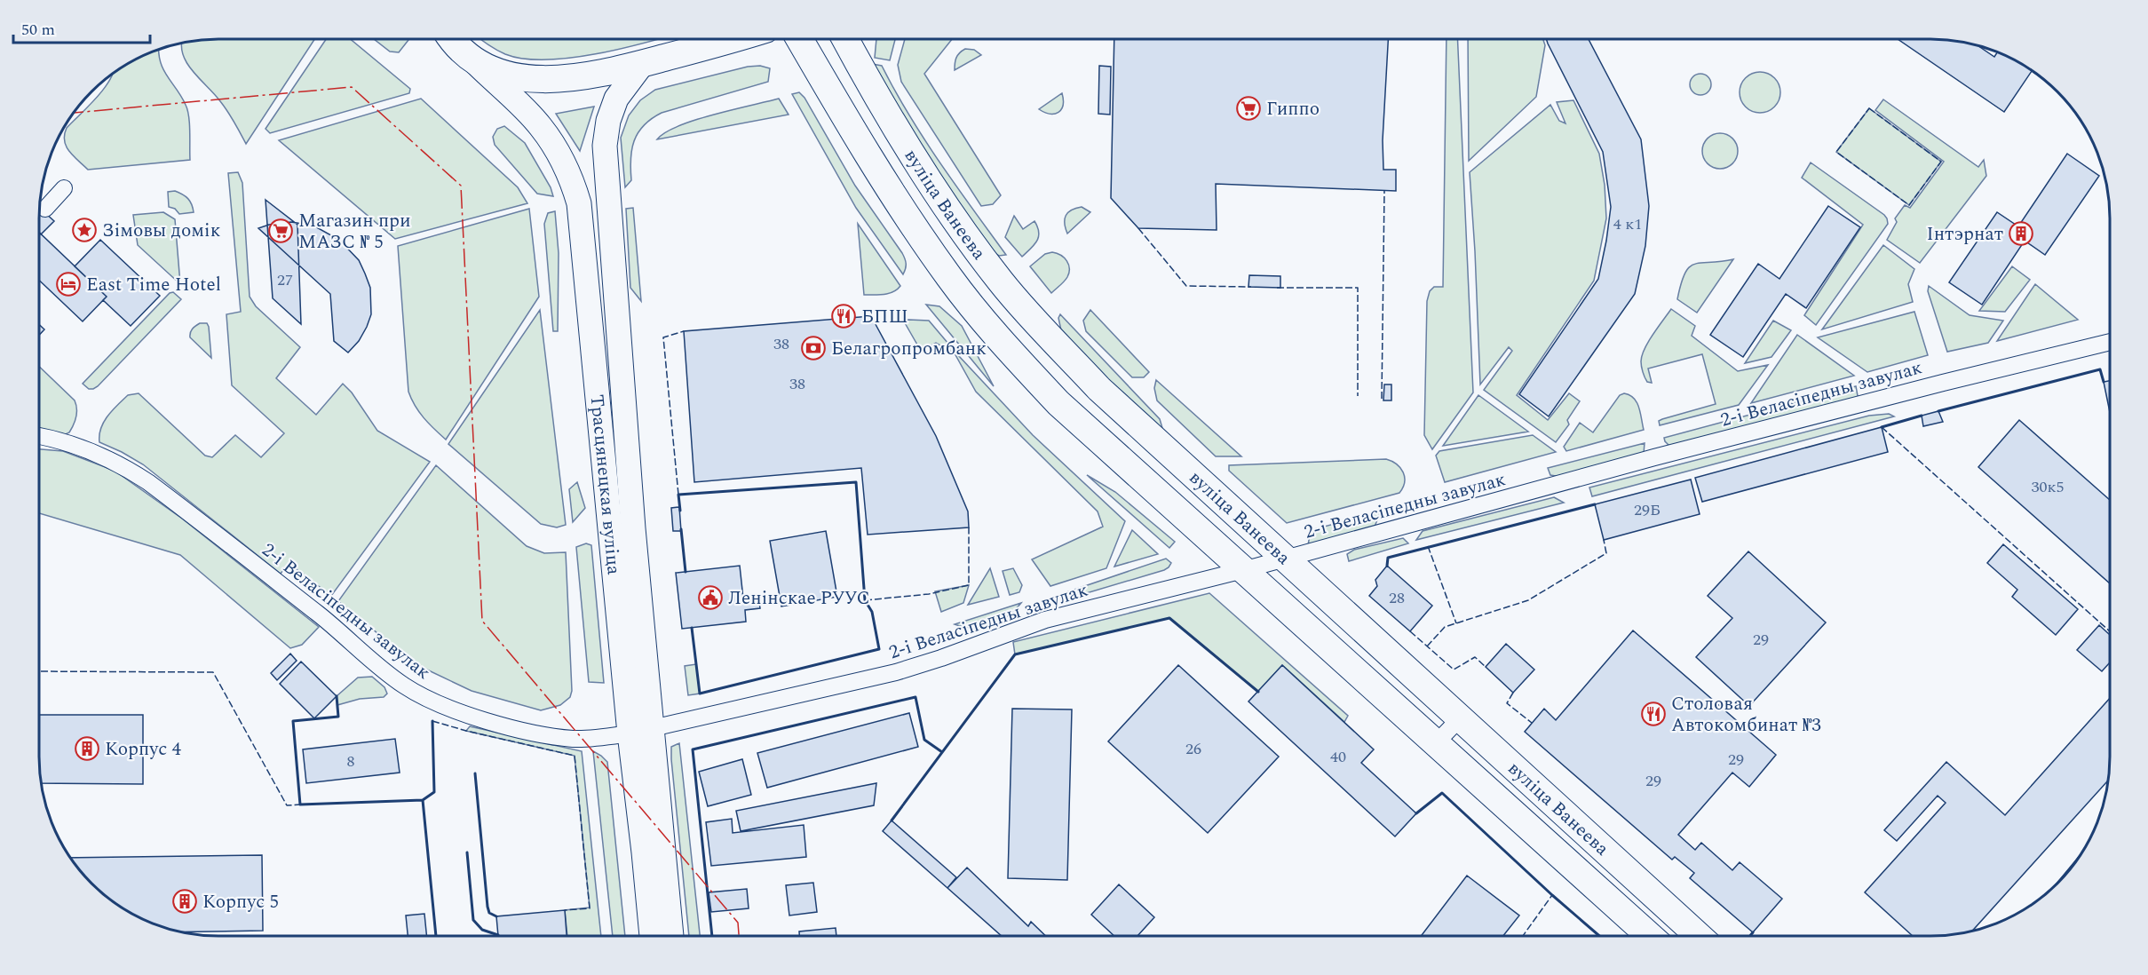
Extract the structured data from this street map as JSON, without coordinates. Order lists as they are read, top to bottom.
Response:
{
  "streets": {
    "main road": ["вуліца Ванеева", "Трасцянецкая вуліца"],
    "street": ["2-і Веласіпедны завулак"]
  },
  "crossings": [
    ["вуліца Ванеева", "2-і Веласіпедны завулак"],
    ["2-і Веласіпедны завулак", "Трасцянецкая вуліца"]
  ],
  "places": {
    "supermarket": ["Гиппо", "Магазин при МАЗС № 5"],
    "place": ["Зімовы домік"],
    "building": ["Інтэрнат", "Корпус 4", "Корпус 5"],
    "hotel": ["East Time Hotel"],
    "restaurant": ["БПШ", "Столовая Автокомбинат №3"],
    "bank": ["Белагропромбанк"],
    "public building": ["Ленінскае РУУС"]
  },
  "house_numbers": [
    "4 к1",
    "27",
    "38",
    "38",
    "30к5",
    "29Б",
    "28",
    "29",
    "26",
    "40",
    "29",
    "8",
    "29"
  ],
  "scale_bar": "50 m"
}
